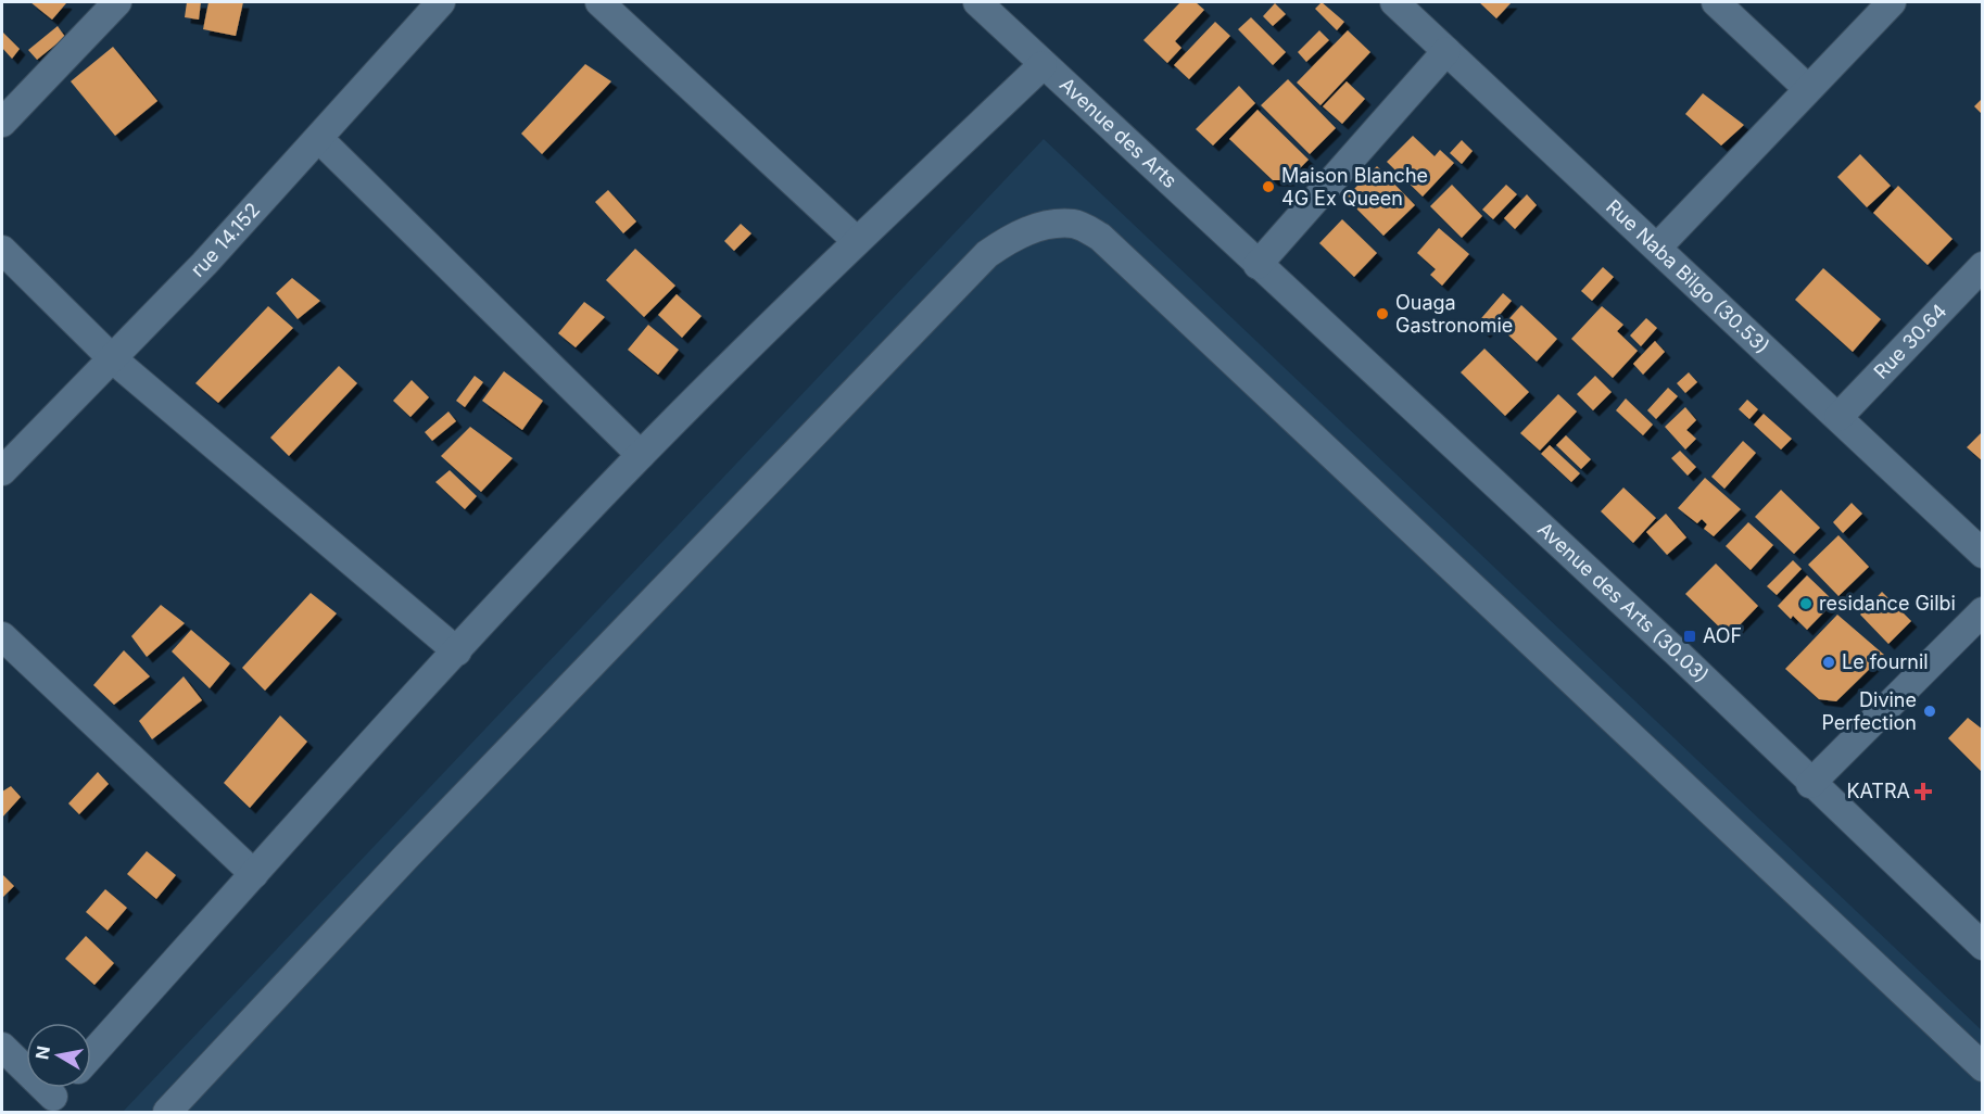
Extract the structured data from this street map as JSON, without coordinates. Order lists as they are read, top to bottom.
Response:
{
  "streets": {
    "street": [
      "Avenue des Arts",
      "rue 14.152",
      "Rue Naba Bilgo (30.53)",
      "Rue 30.64",
      "Avenue des Arts (30.03)"
    ]
  },
  "crossings": [
    ["Avenue des Arts", "Avenue des Arts (30.03)"],
    ["Rue Naba Bilgo (30.53)", "Rue 30.64"]
  ],
  "places": {
    "other": [
      "Maison Blanche 4G Ex Queen",
      "Ouaga Gastronomie",
      "residance Gilbi",
      "Le fournil",
      "Divine Perfection"
    ],
    "transit": ["AOF"],
    "health": ["KATRA"]
  },
  "north": "left"
}
